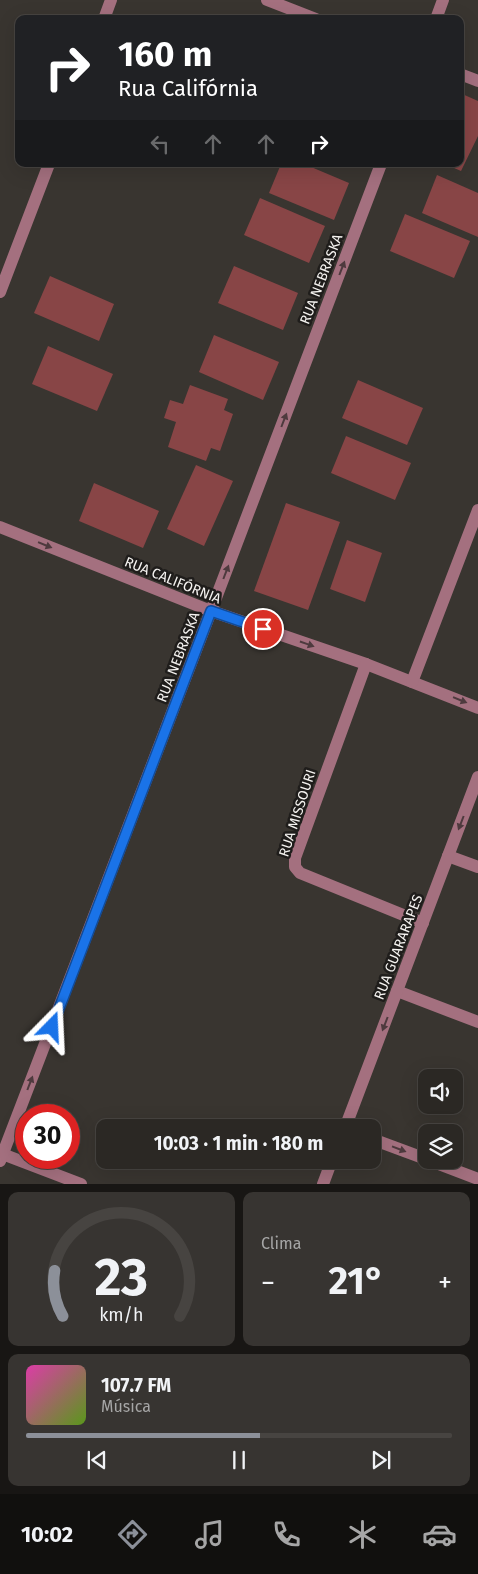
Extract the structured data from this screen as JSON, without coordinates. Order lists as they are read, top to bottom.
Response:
{
  "streets": {
    "street": [
      "RUA NEBRASKA",
      "RUA CALIFÓRNIA",
      "RUA MISSOURI",
      "RUA GUARARAPES"
    ]
  },
  "crossings": [
    ["RUA NEBRASKA", "RUA CALIFÓRNIA"],
    ["RUA CALIFÓRNIA", "RUA MISSOURI"],
    ["RUA MISSOURI", "RUA GUARARAPES"]
  ],
  "one_way": ["RUA NEBRASKA", "RUA CALIFÓRNIA", "RUA GUARARAPES"],
  "page": {
    "turn": ["160 m", "Rua Califórnia"],
    "limit": "30",
    "trip": "10:03 · 1 min · 180 m",
    "tile": "Clima",
    "heat": ["−", "21°", "+"],
    "song": ["107.7 FM", "Música"],
    "tabs": "10:02",
    "gauge": ["23", "km/h"]
  }
}
